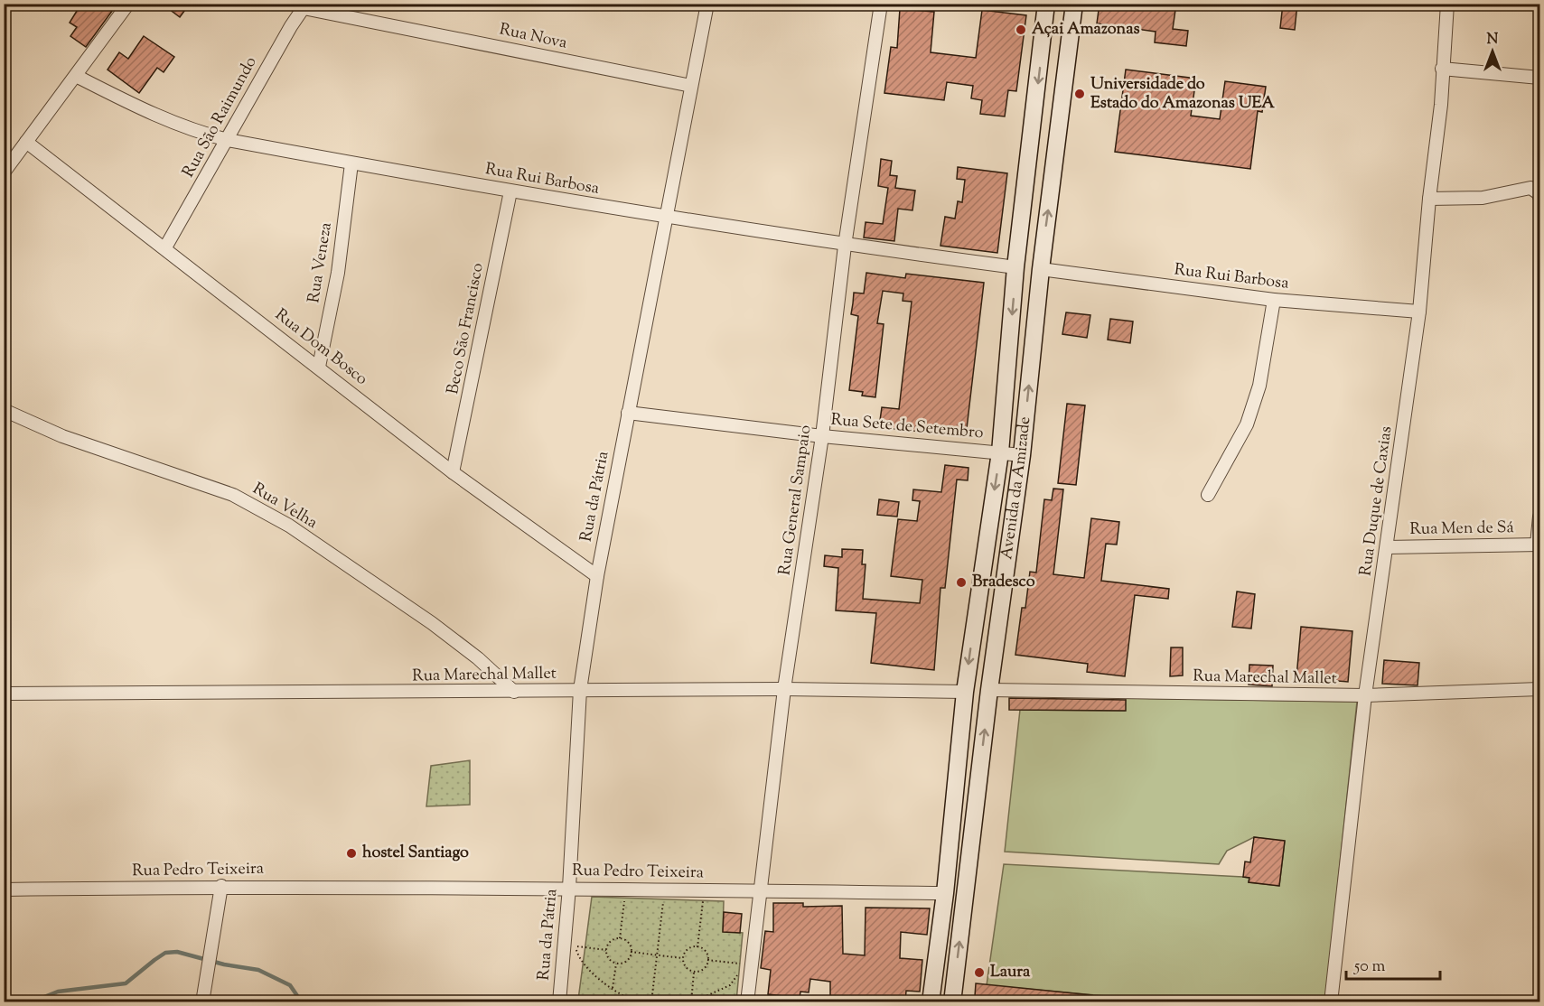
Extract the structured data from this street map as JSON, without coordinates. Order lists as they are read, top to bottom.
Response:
{
  "streets": {
    "main road": ["Avenida da Amizade"],
    "street": [
      "Rua Nova",
      "Rua São Raimundo",
      "Rua Rui Barbosa",
      "Rua Veneza",
      "Beco São Francisco",
      "Rua Dom Bosco",
      "Rua Sete de Setembro",
      "Rua da Pátria",
      "Rua General Sampaio",
      "Rua Duque de Caxias",
      "Rua Velha",
      "Rua Men de Sá",
      "Rua Marechal Mallet",
      "Rua Pedro Teixeira"
    ]
  },
  "crossings": [
    ["Rua Nova", "Rua São Raimundo"],
    ["Rua Nova", "Rua da Pátria"],
    ["Rua São Raimundo", "Rua Rui Barbosa"],
    ["Rua São Raimundo", "Rua Dom Bosco"],
    ["Rua Rui Barbosa", "Rua Veneza"],
    ["Rua Rui Barbosa", "Beco São Francisco"],
    ["Rua Rui Barbosa", "Avenida da Amizade"],
    ["Rua Rui Barbosa", "Rua da Pátria"],
    ["Rua Rui Barbosa", "Rua General Sampaio"],
    ["Rua Rui Barbosa", "Rua Duque de Caxias"],
    ["Rua Veneza", "Rua Dom Bosco"],
    ["Beco São Francisco", "Rua Dom Bosco"],
    ["Rua Dom Bosco", "Rua da Pátria"],
    ["Rua Sete de Setembro", "Avenida da Amizade"],
    ["Rua Sete de Setembro", "Rua da Pátria"],
    ["Rua Sete de Setembro", "Rua General Sampaio"],
    ["Avenida da Amizade", "Rua Marechal Mallet"],
    ["Avenida da Amizade", "Rua Pedro Teixeira"],
    ["Rua da Pátria", "Rua Marechal Mallet"],
    ["Rua da Pátria", "Rua Pedro Teixeira"],
    ["Rua General Sampaio", "Rua Marechal Mallet"],
    ["Rua General Sampaio", "Rua Pedro Teixeira"],
    ["Rua Duque de Caxias", "Rua Men de Sá"],
    ["Rua Duque de Caxias", "Rua Marechal Mallet"],
    ["Rua Velha", "Rua Marechal Mallet"]
  ],
  "places": [
    "Açai Amazonas",
    "Universidade do Estado do Amazonas UEA",
    "Bradesco",
    "hostel Santiago",
    "Laura"
  ],
  "scale_bar": "50 m",
  "north": "top"
}
